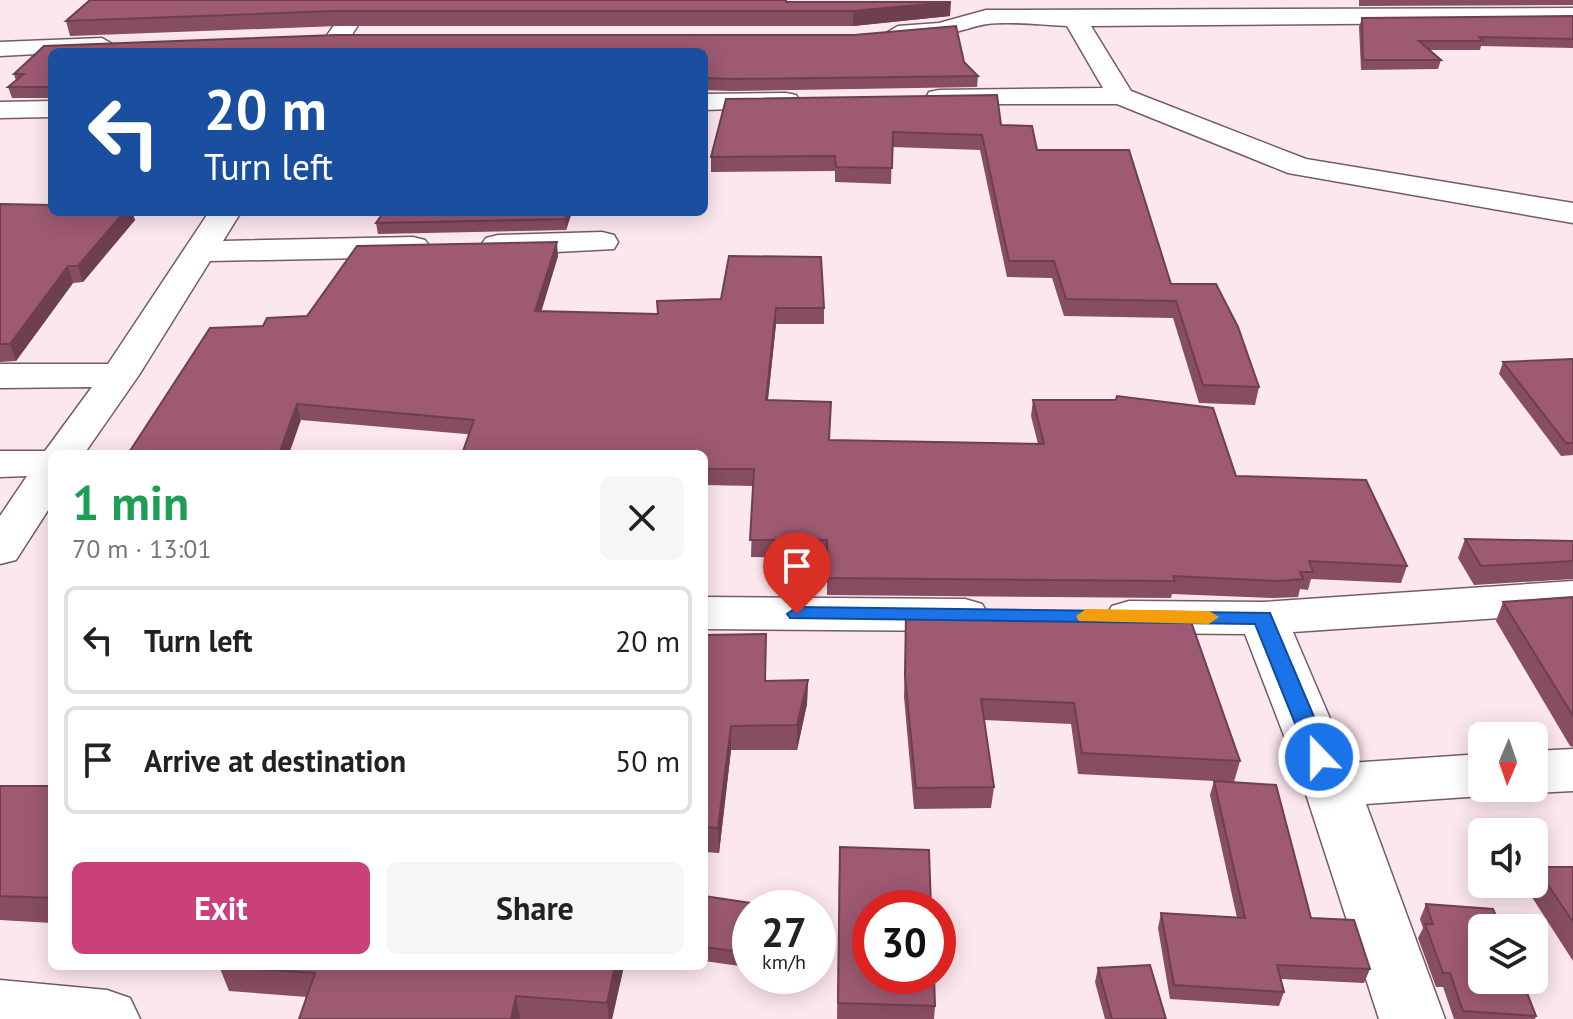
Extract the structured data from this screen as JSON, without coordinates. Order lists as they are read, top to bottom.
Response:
{
  "north": "bottom",
  "page": {
    "turn": ["20 m", "Turn left"],
    "heading": ["1 min", "70 m · 13:01"],
    "list": [
      {
        "name": "Turn left",
        "value": "20 m"
      },
      {
        "name": "Arrive at destination",
        "value": "50 m"
      }
    ],
    "buttons": ["Exit", "Share"],
    "speed": "27 km/h",
    "limit": "30"
  }
}
